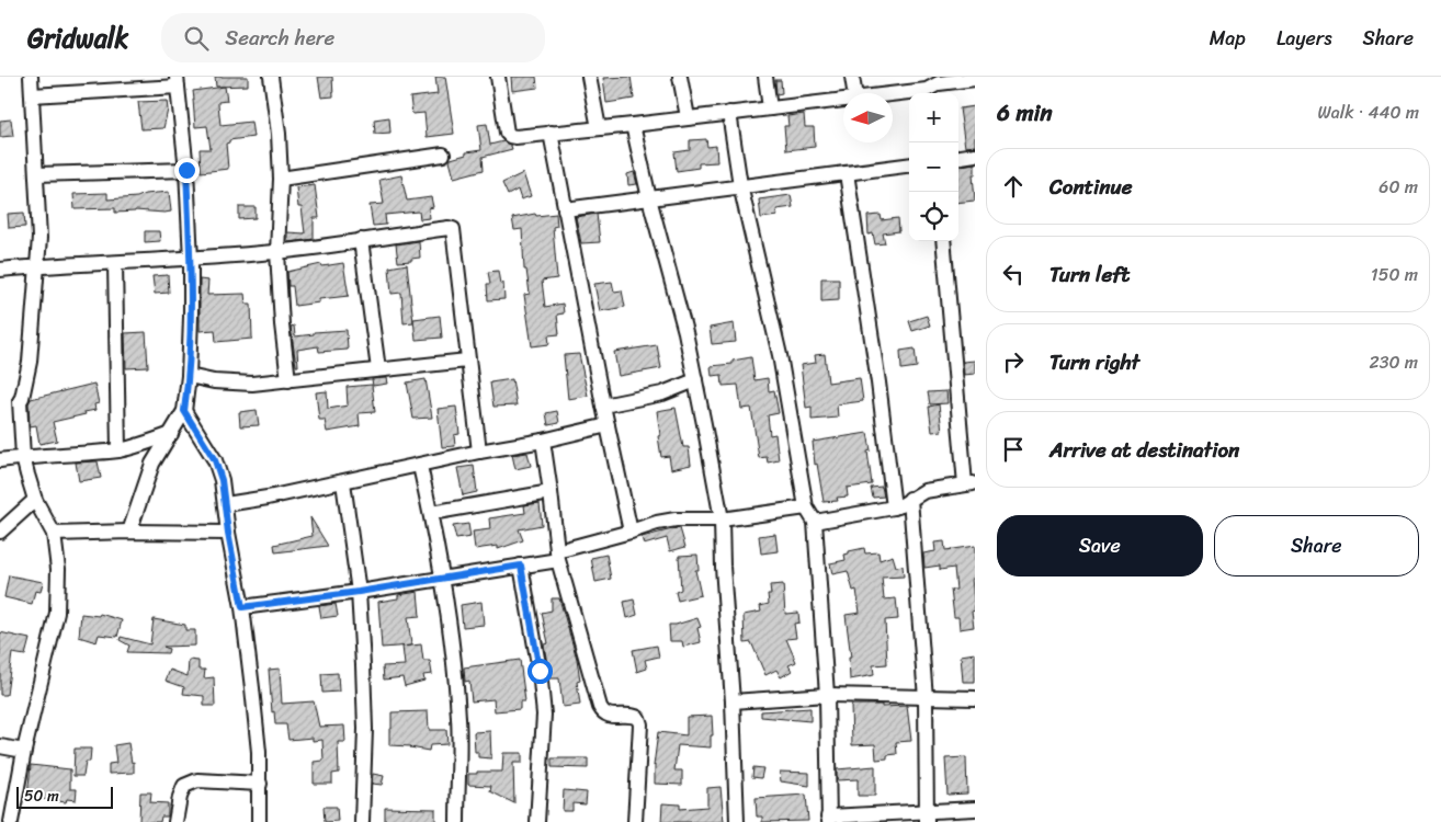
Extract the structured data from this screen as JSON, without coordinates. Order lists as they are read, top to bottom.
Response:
{
  "scale_bar": "50 m",
  "north": "left",
  "page": {
    "header": "Gridwalk",
    "search": "Search here",
    "nav": ["Map", "Layers", "Share"],
    "heading": ["6 min", "Walk · 440 m"],
    "map_buttons": ["+", "−"],
    "list": [
      ["Continue", "60 m"],
      ["Turn left", "150 m"],
      ["Turn right", "230 m"],
      "Arrive at destination"
    ],
    "buttons": ["Save", "Share"],
    "scale": "50 m"
  }
}
